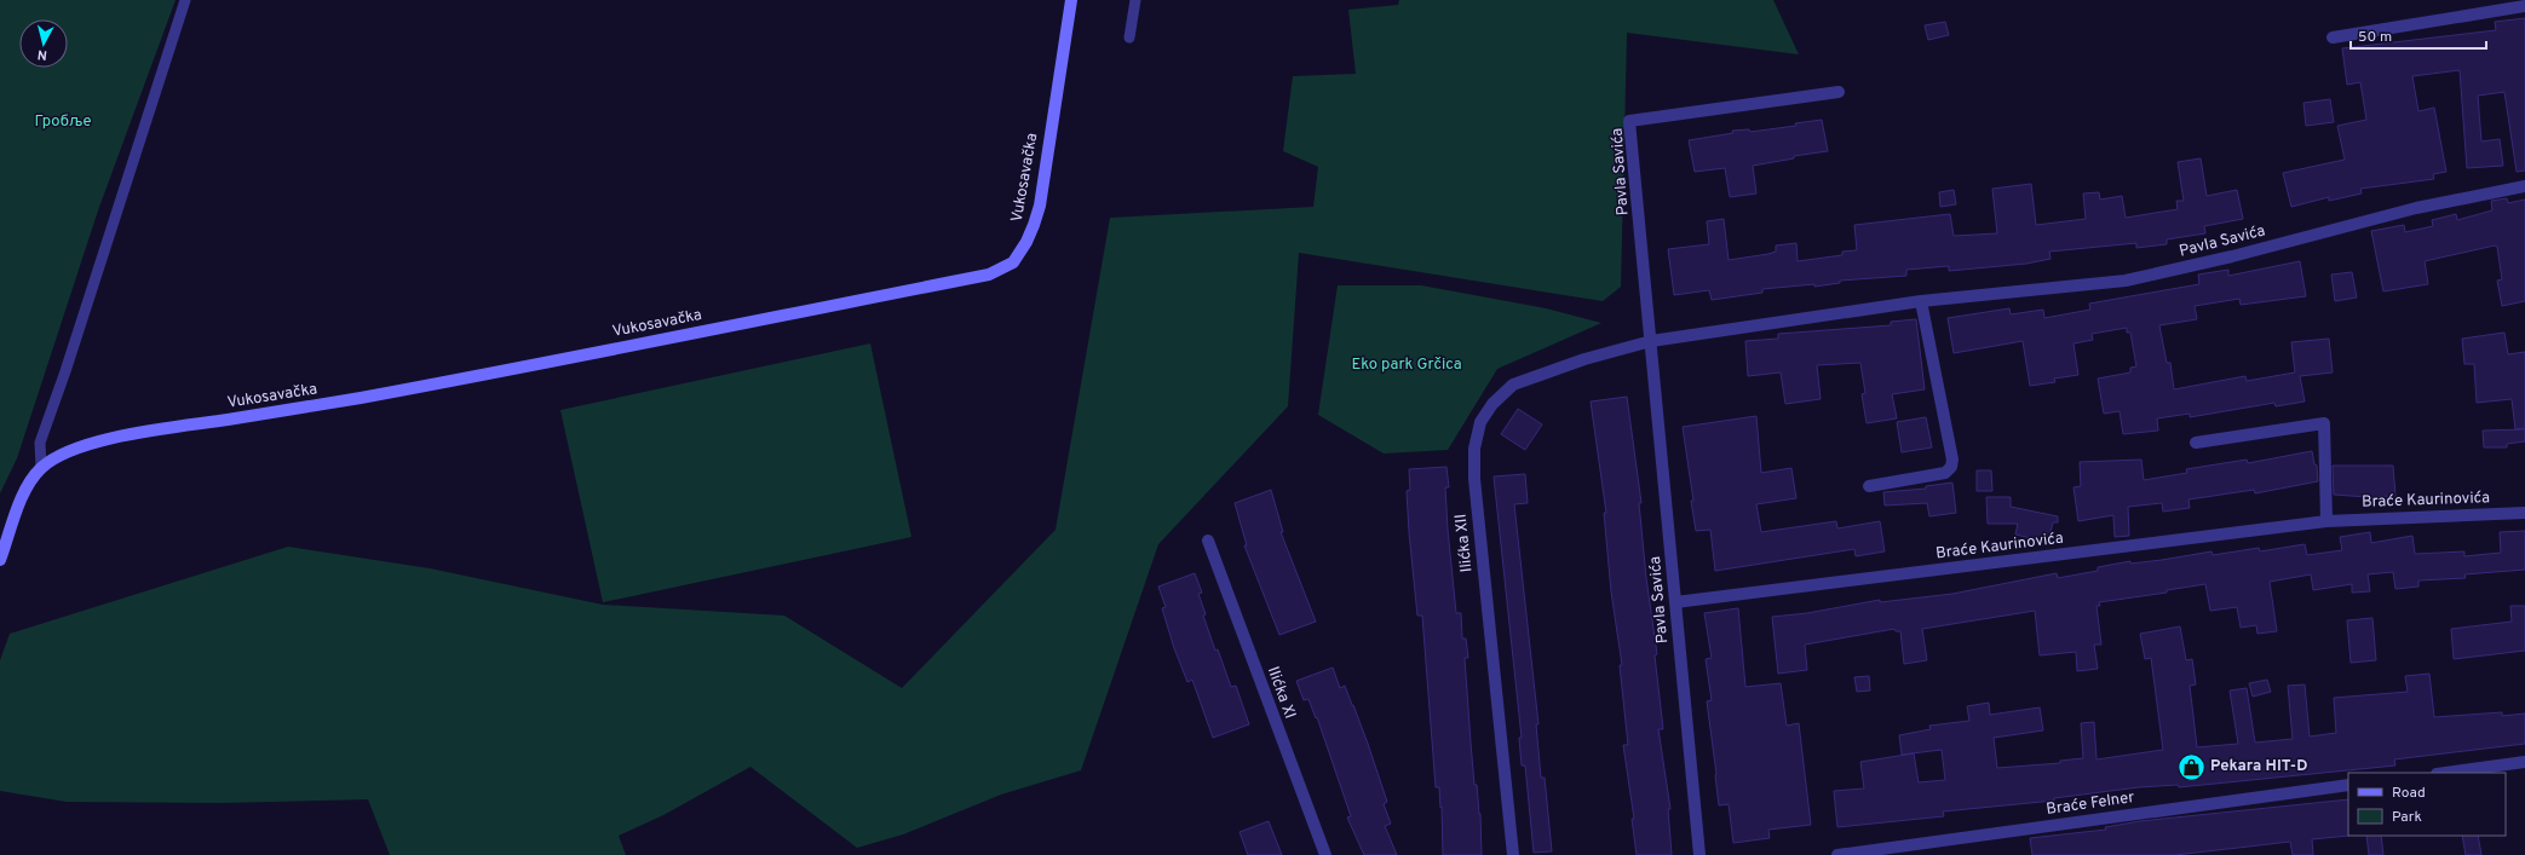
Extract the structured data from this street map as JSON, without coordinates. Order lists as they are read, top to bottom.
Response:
{
  "streets": {
    "street": [
      "Pavla Savića",
      "Vukosavačka",
      "Braće Kaurinovića",
      "Ilićka XII",
      "Ilićka XI",
      "Braće Felner"
    ]
  },
  "crossings": [
    ["Pavla Savića", "Braće Kaurinovića"],
    ["Pavla Savića", "Ilićka XII"]
  ],
  "parks": ["Гробље", "Eko park Grčica"],
  "places": {
    "shop": ["Pekara HIT-D"]
  },
  "legend": ["Road", "Park"],
  "scale_bar": "50 m",
  "north": "bottom"
}
